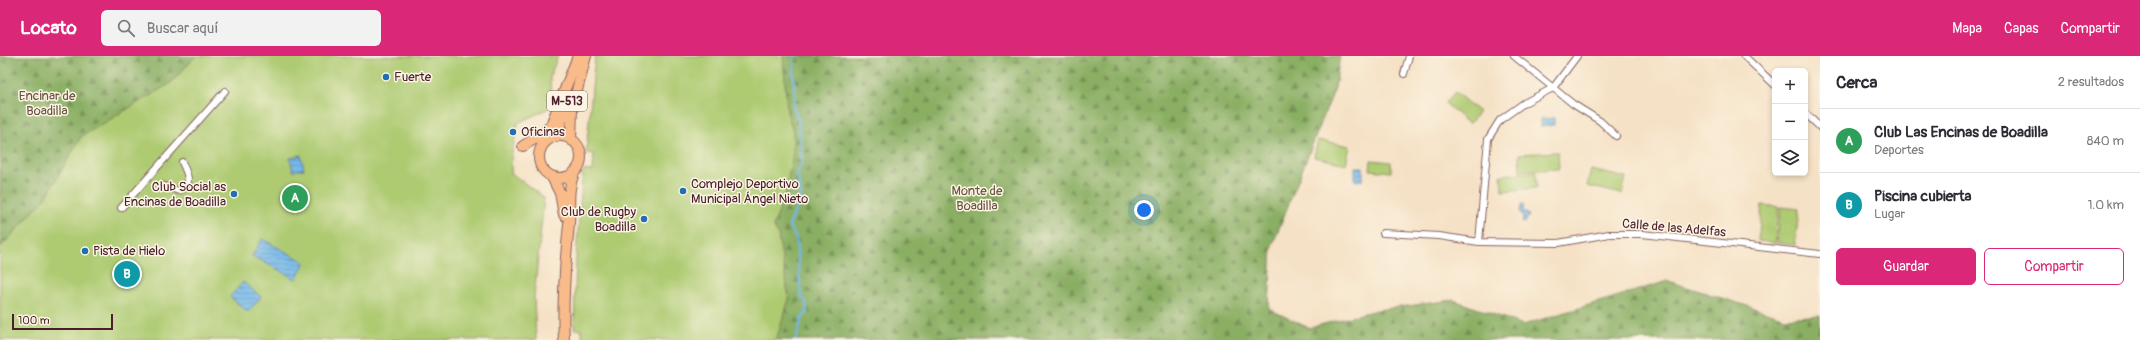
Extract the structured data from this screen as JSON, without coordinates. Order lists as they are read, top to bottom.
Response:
{
  "streets": {
    "main road": ["M-513"],
    "street": ["Calle de las Adelfas"]
  },
  "parks": ["Encinar de Boadilla", "Monte de Boadilla"],
  "places": [
    "Fuerte",
    "Oficinas",
    "Complejo Deportivo Municipal Ángel Nieto",
    "Club Social as Encinas de Boadilla",
    "Club de Rugby Boadilla",
    "Pista de Hielo"
  ],
  "scale_bar": "100 m",
  "page": {
    "header": "Locato",
    "search": "Buscar aquí",
    "nav": ["Mapa", "Capas", "Compartir"],
    "heading": ["Cerca", "2 resultados"],
    "map_buttons": ["+", "−"],
    "list": [
      {
        "mark": "A",
        "name": "Club Las Encinas de Boadilla",
        "note": "Deportes",
        "value": "840 m"
      },
      {
        "mark": "B",
        "name": "Piscina cubierta",
        "note": "Lugar",
        "value": "1.0 km"
      }
    ],
    "pins": ["A", "B"],
    "buttons": ["Guardar", "Compartir"],
    "scale": "100 m"
  }
}
